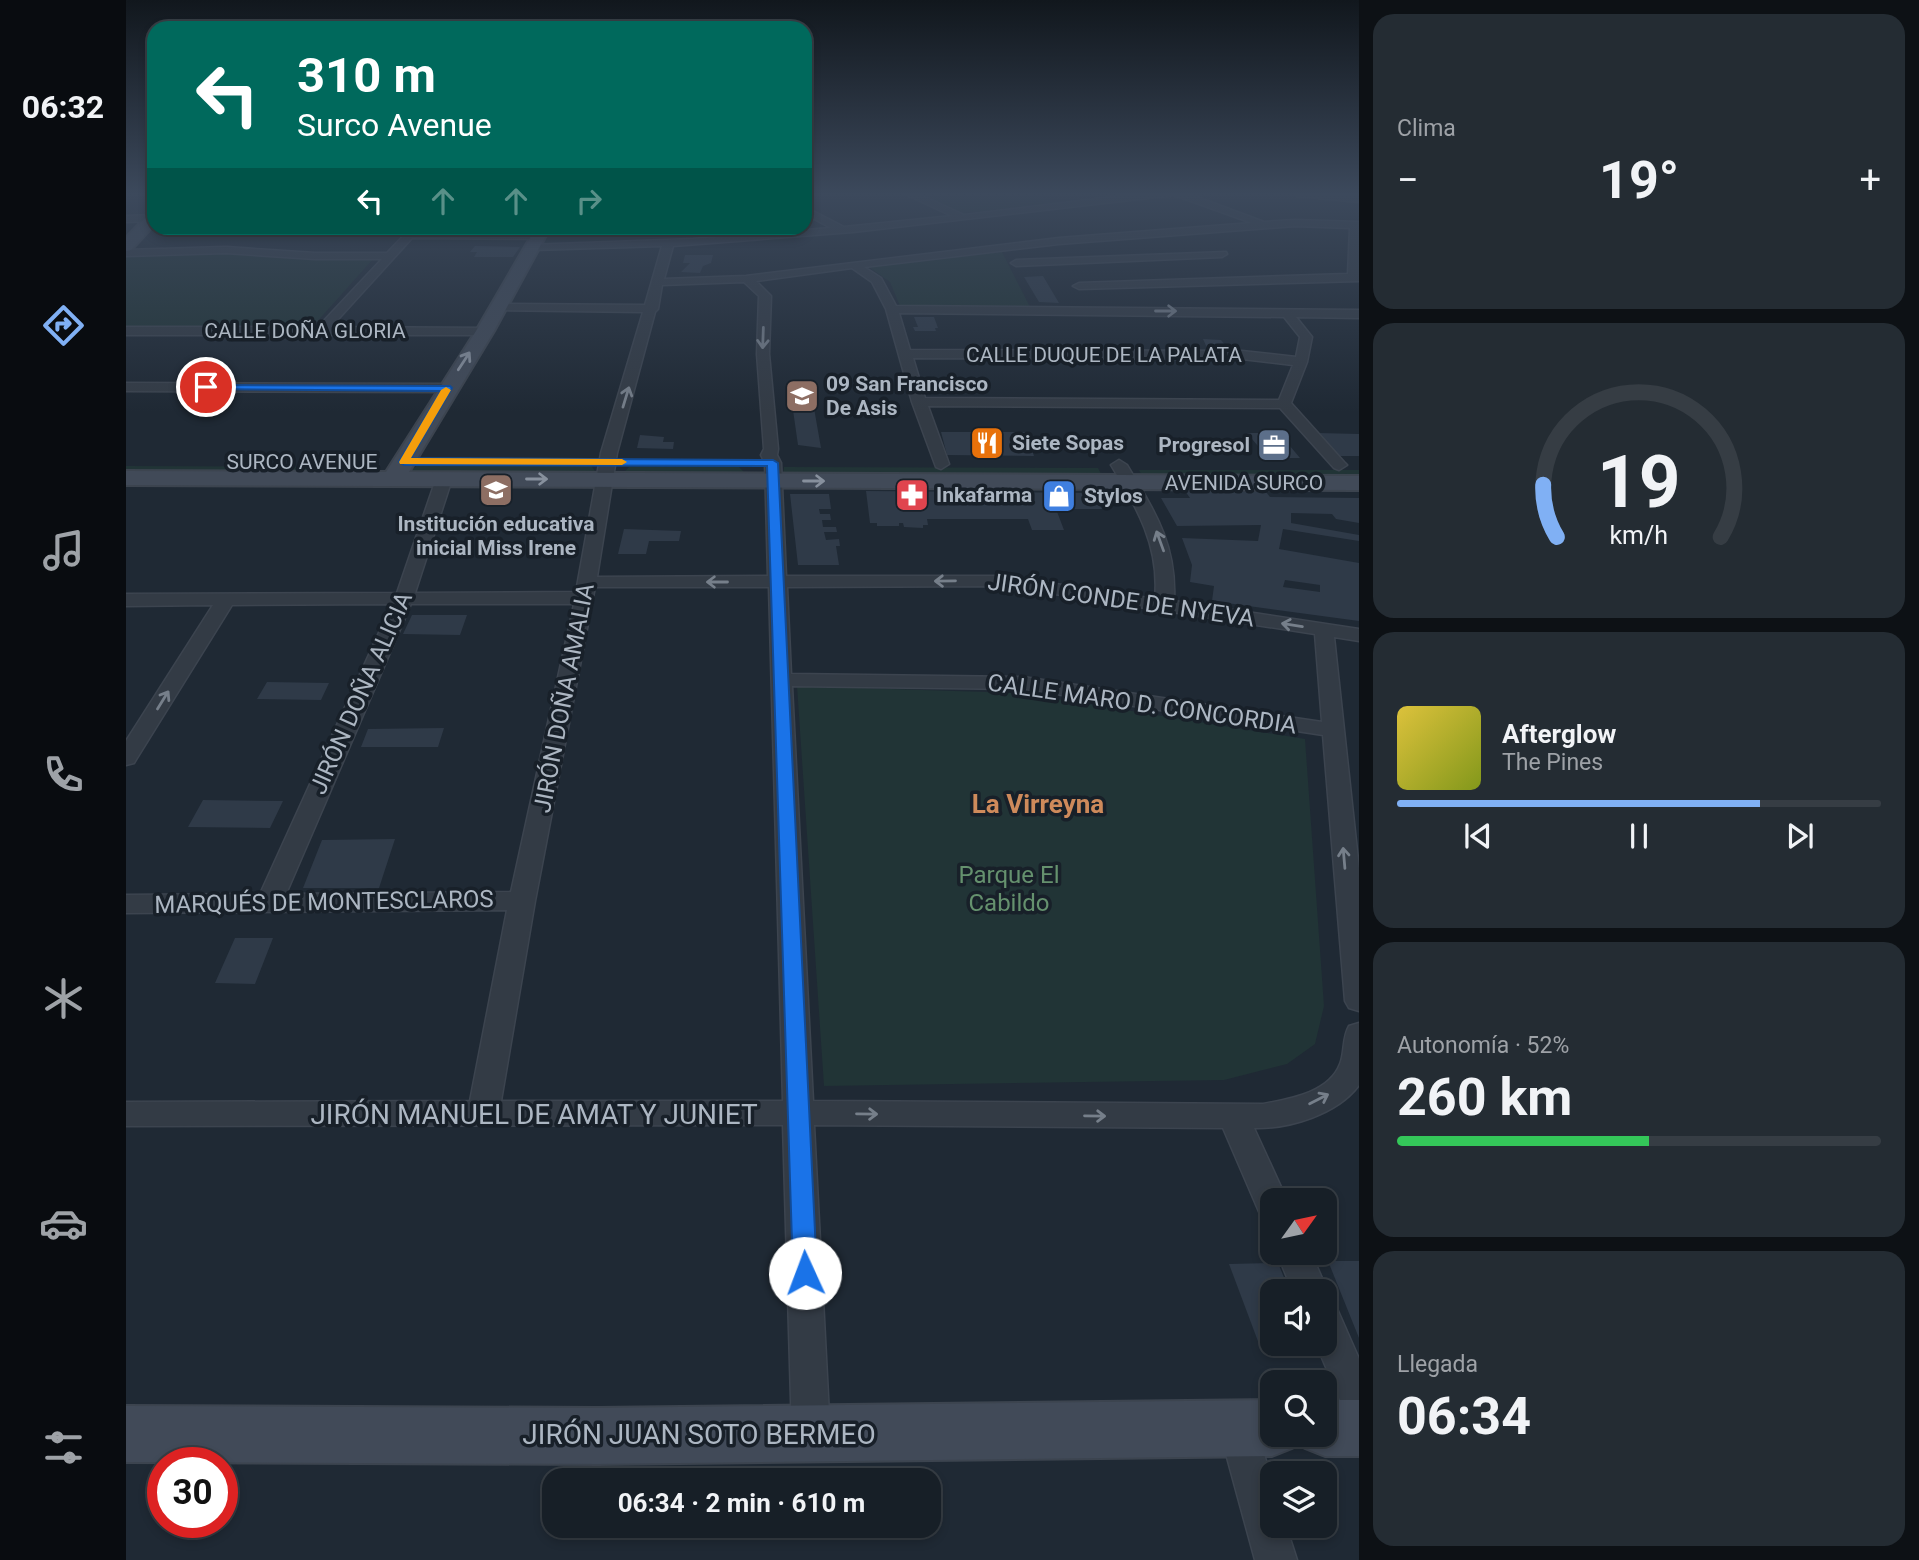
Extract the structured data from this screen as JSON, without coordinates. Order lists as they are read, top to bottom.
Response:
{
  "streets": {
    "main road": ["SURCO AVENUE", "AVENIDA SURCO", "JIRÓN JUAN SOTO BERMEO"],
    "street": [
      "CALLE DOÑA GLORIA",
      "CALLE DUQUE DE LA PALATA",
      "JIRÓN CONDE DE NYEVA",
      "JIRÓN DOÑA ALICIA",
      "JIRÓN DOÑA AMALIA",
      "CALLE MARO D. CONCORDIA",
      "MARQUÉS DE MONTESCLAROS",
      "JIRÓN MANUEL DE AMAT Y JUNIET"
    ]
  },
  "crossings": [
    ["SURCO AVENUE", "AVENIDA SURCO"],
    ["SURCO AVENUE", "JIRÓN DOÑA ALICIA"],
    ["SURCO AVENUE", "JIRÓN DOÑA AMALIA"],
    ["JIRÓN CONDE DE NYEVA", "JIRÓN DOÑA ALICIA"],
    ["JIRÓN CONDE DE NYEVA", "JIRÓN DOÑA AMALIA"],
    ["JIRÓN DOÑA ALICIA", "MARQUÉS DE MONTESCLAROS"],
    ["JIRÓN DOÑA AMALIA", "MARQUÉS DE MONTESCLAROS"],
    ["JIRÓN DOÑA AMALIA", "JIRÓN MANUEL DE AMAT Y JUNIET"]
  ],
  "one_way": ["JIRÓN MANUEL DE AMAT Y JUNIET"],
  "districts": ["La Virreyna"],
  "parks": ["Parque El Cabildo"],
  "places": {
    "school or university": ["09 San Francisco De Asis", "Institución educativa inicial Miss Irene"],
    "restaurant": ["Siete Sopas"],
    "office": ["Progresol"],
    "pharmacy": ["Inkafarma"],
    "shop": ["Stylos"]
  },
  "north": "top right",
  "page": {
    "tabs": "06:32",
    "tile": [
      "Clima",
      ["Autonomía · 52%", "260 km"],
      ["Llegada", "06:34"]
    ],
    "turn": ["310 m", "Surco Avenue"],
    "heat": ["−", "19°", "+"],
    "song": ["Afterglow", "The Pines"],
    "limit": "30",
    "trip": "06:34 · 2 min · 610 m",
    "gauge": ["19", "km/h"]
  }
}
